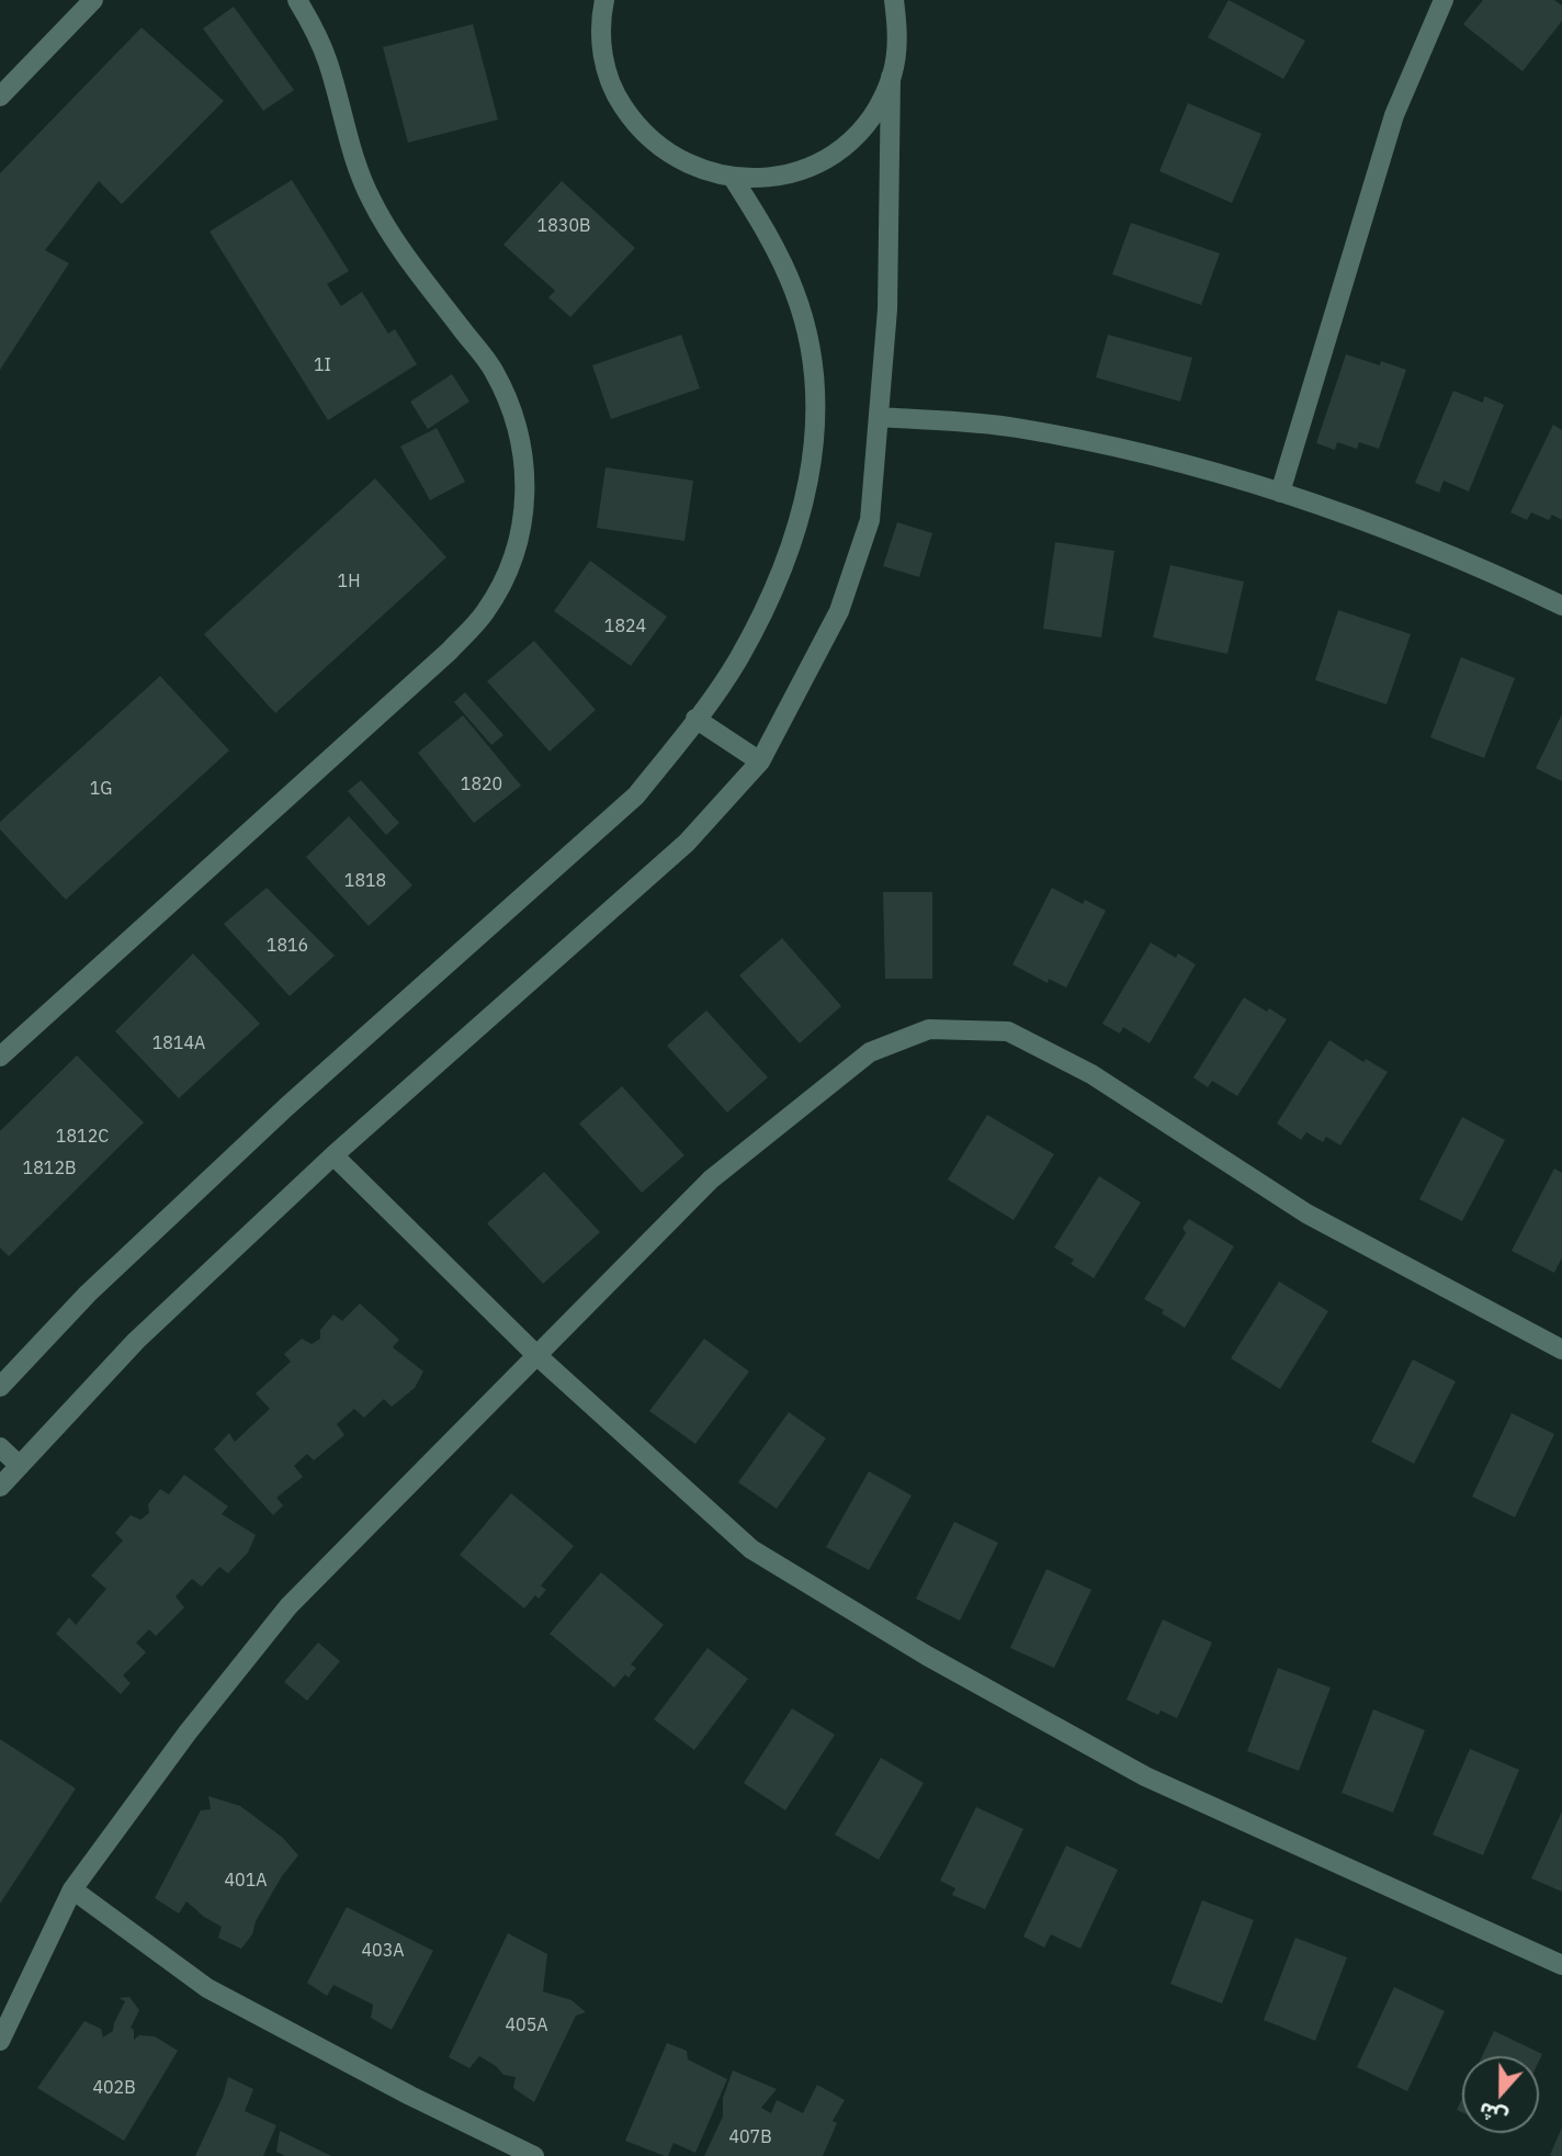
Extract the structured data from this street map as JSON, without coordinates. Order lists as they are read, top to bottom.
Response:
{
  "house_numbers": [
    "1830B",
    "1I",
    "1H",
    "1824",
    "1820",
    "1G",
    "1818",
    "1816",
    "1814A",
    "1812C",
    "1812B",
    "401A",
    "403A",
    "405A",
    "402B",
    "407B"
  ],
  "north": "bottom"
}
